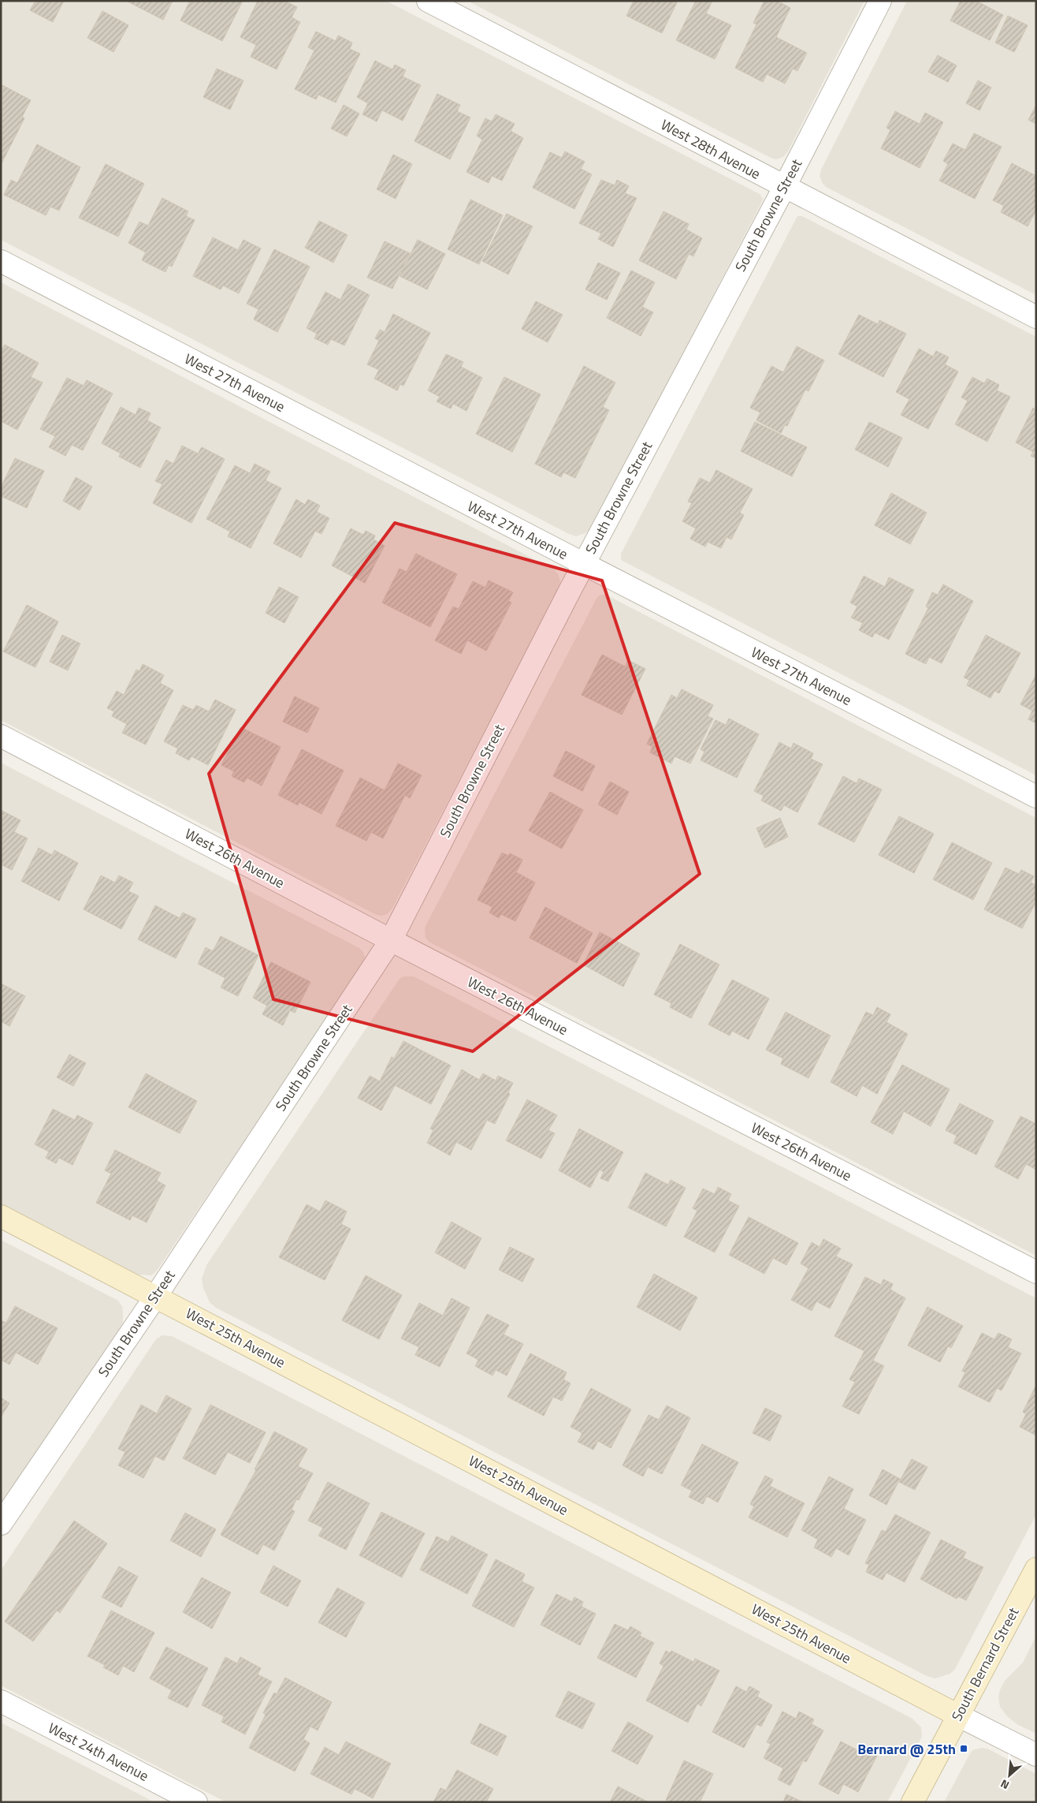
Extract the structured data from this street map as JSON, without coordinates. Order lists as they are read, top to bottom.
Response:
{
  "streets": {
    "street": [
      "West 28th Avenue",
      "South Browne Street",
      "West 27th Avenue",
      "West 26th Avenue",
      "West 25th Avenue",
      "South Bernard Street",
      "West 24th Avenue"
    ]
  },
  "crossings": [
    ["West 28th Avenue", "South Browne Street"],
    ["South Browne Street", "West 27th Avenue"],
    ["South Browne Street", "West 26th Avenue"],
    ["South Browne Street", "West 25th Avenue"],
    ["West 25th Avenue", "South Bernard Street"]
  ],
  "places": {
    "transit": ["Bernard @ 25th"]
  },
  "north": "bottom left"
}
